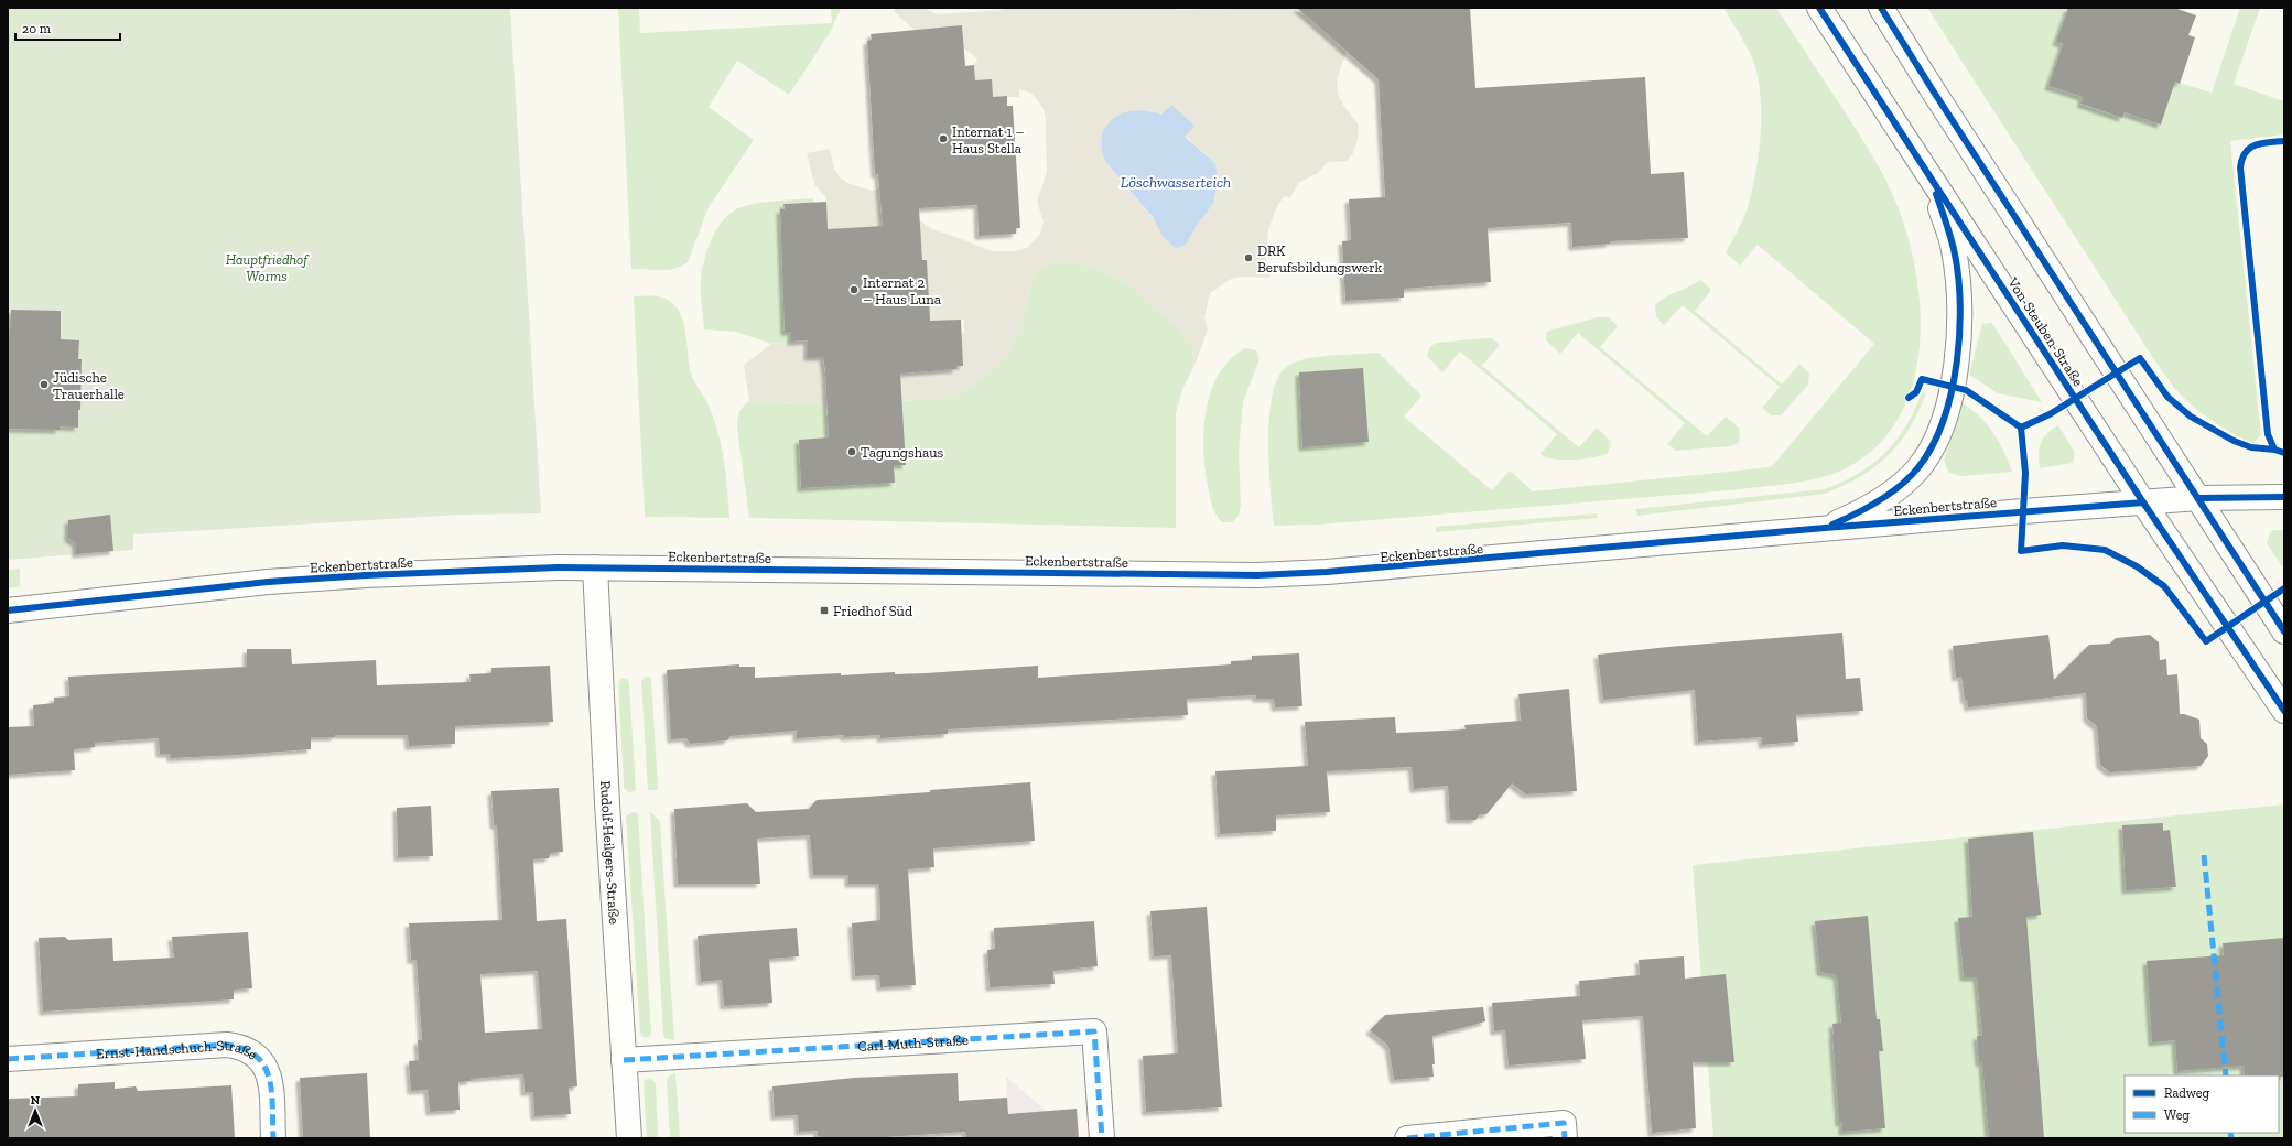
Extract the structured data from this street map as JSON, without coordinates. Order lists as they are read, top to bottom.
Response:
{
  "streets": {
    "street": [
      "Von-Steuben-Straße",
      "Eckenbertstraße",
      "Rudolf-Heilgers-Straße",
      "Carl-Muth-Straße",
      "Ernst-Handschuch-Straße"
    ]
  },
  "crossings": [
    ["Von-Steuben-Straße", "Eckenbertstraße"],
    ["Eckenbertstraße", "Rudolf-Heilgers-Straße"],
    ["Rudolf-Heilgers-Straße", "Carl-Muth-Straße"]
  ],
  "water": ["Löschwasserteich"],
  "parks": ["Hauptfriedhof Worms"],
  "places": {
    "other": [
      "Internat 1 – Haus Stella",
      "DRK Berufsbildungswerk",
      "Internat 2 – Haus Luna",
      "Jüdische Trauerhalle",
      "Tagungshaus"
    ],
    "transit": ["Friedhof Süd"]
  },
  "legend": ["Radweg", "Weg"],
  "scale_bar": "20 m",
  "north": "top"
}
